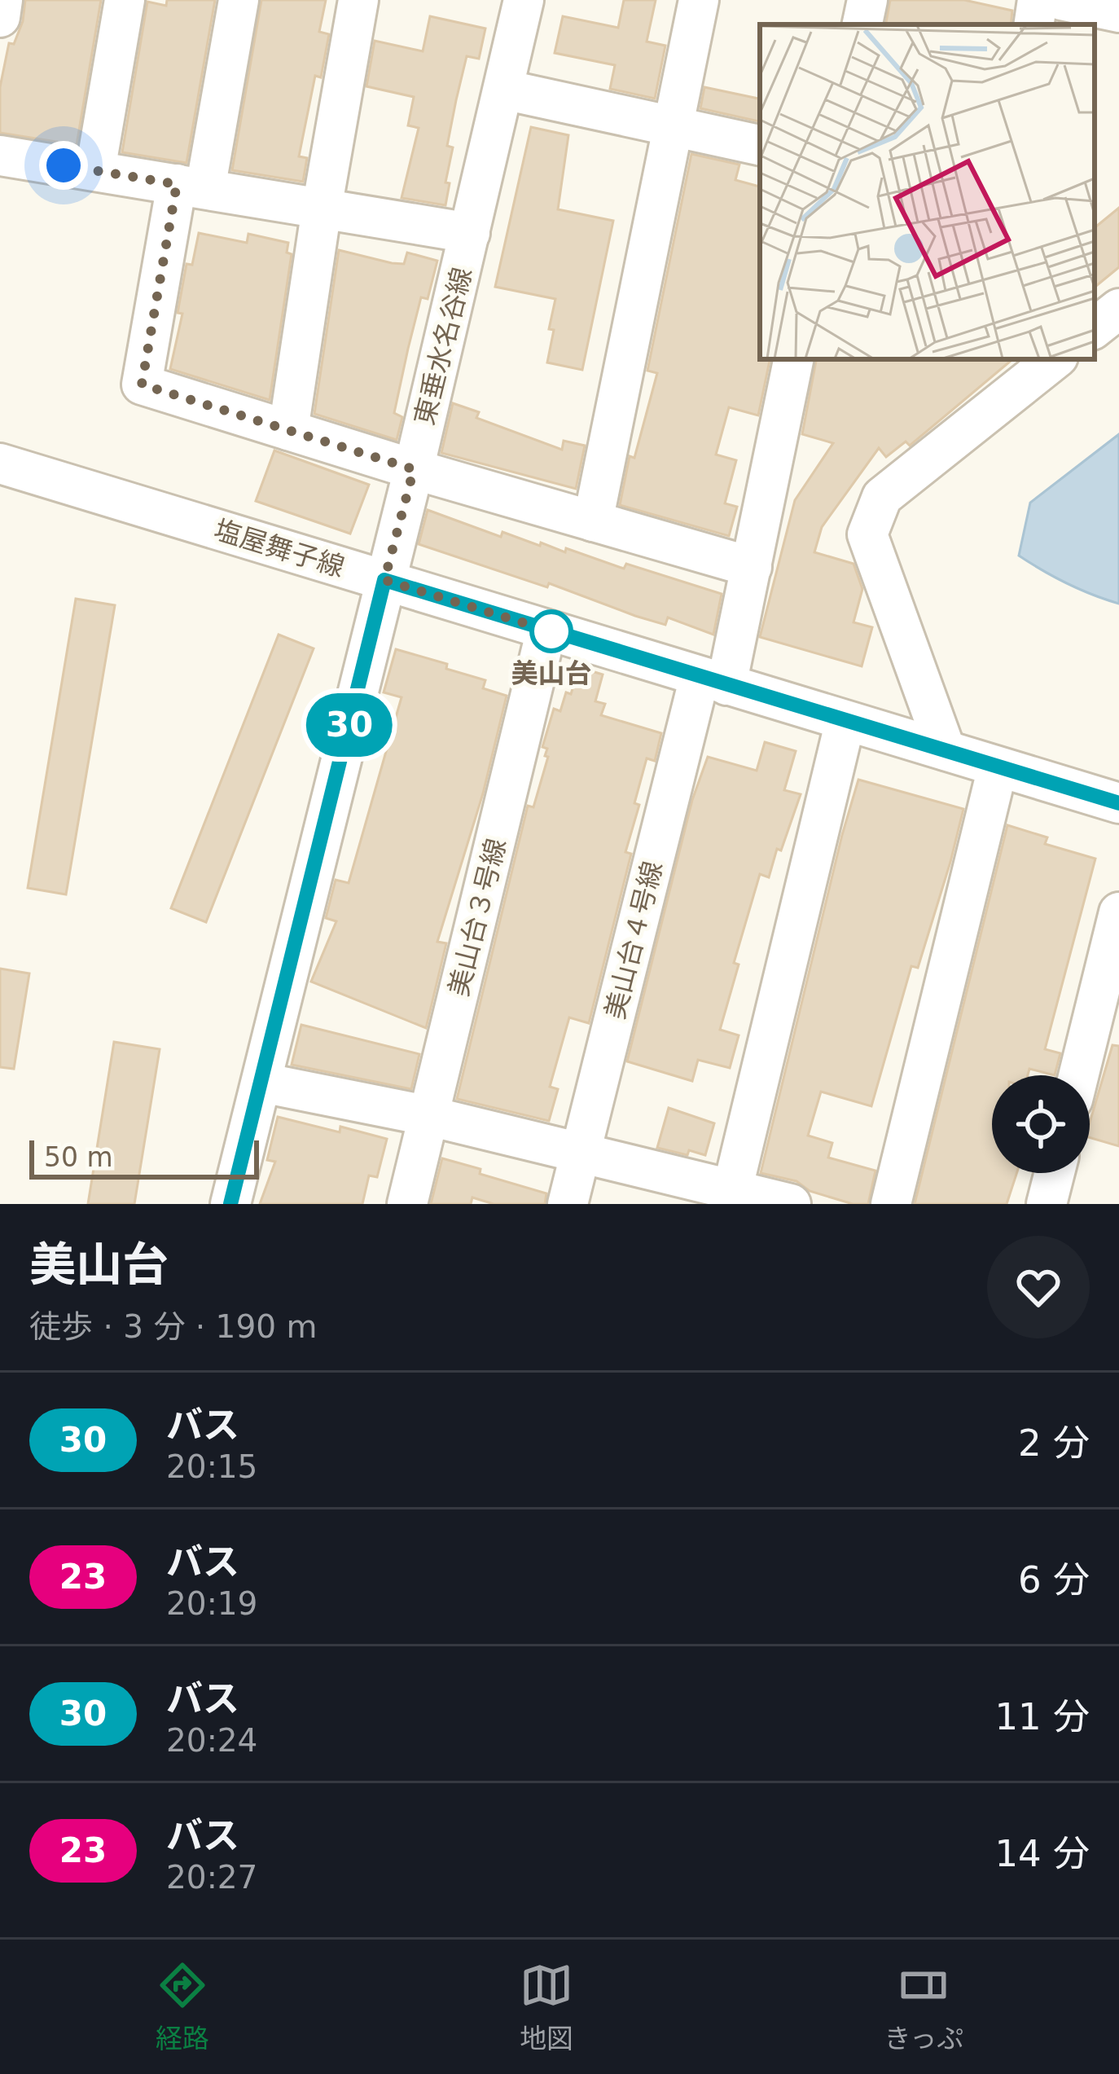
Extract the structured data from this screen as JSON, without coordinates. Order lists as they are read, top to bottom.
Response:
{
  "streets": {
    "street": [
      "東垂水名谷線",
      "塩屋舞子線",
      "美山台３号線",
      "美山台４号線"
    ]
  },
  "crossings": [
    ["東垂水名谷線", "塩屋舞子線"],
    ["塩屋舞子線", "美山台３号線"],
    ["塩屋舞子線", "美山台４号線"]
  ],
  "places": ["美山台"],
  "lines": ["bus line 30"],
  "scale_bar": "50 m",
  "page": {
    "on_map": "30",
    "scale": "50 m",
    "heading": ["美山台", "徒歩 · 3 分 · 190 m"],
    "list": [
      {
        "mark": "30",
        "name": "バス",
        "note": "20:15",
        "value": "2 分"
      },
      {
        "mark": "23",
        "name": "バス",
        "note": "20:19",
        "value": "6 分"
      },
      {
        "mark": "30",
        "name": "バス",
        "note": "20:24",
        "value": "11 分"
      },
      {
        "mark": "23",
        "name": "バス",
        "note": "20:27",
        "value": "14 分"
      }
    ],
    "tabs": ["経路", "地図", "きっぷ"]
  }
}
